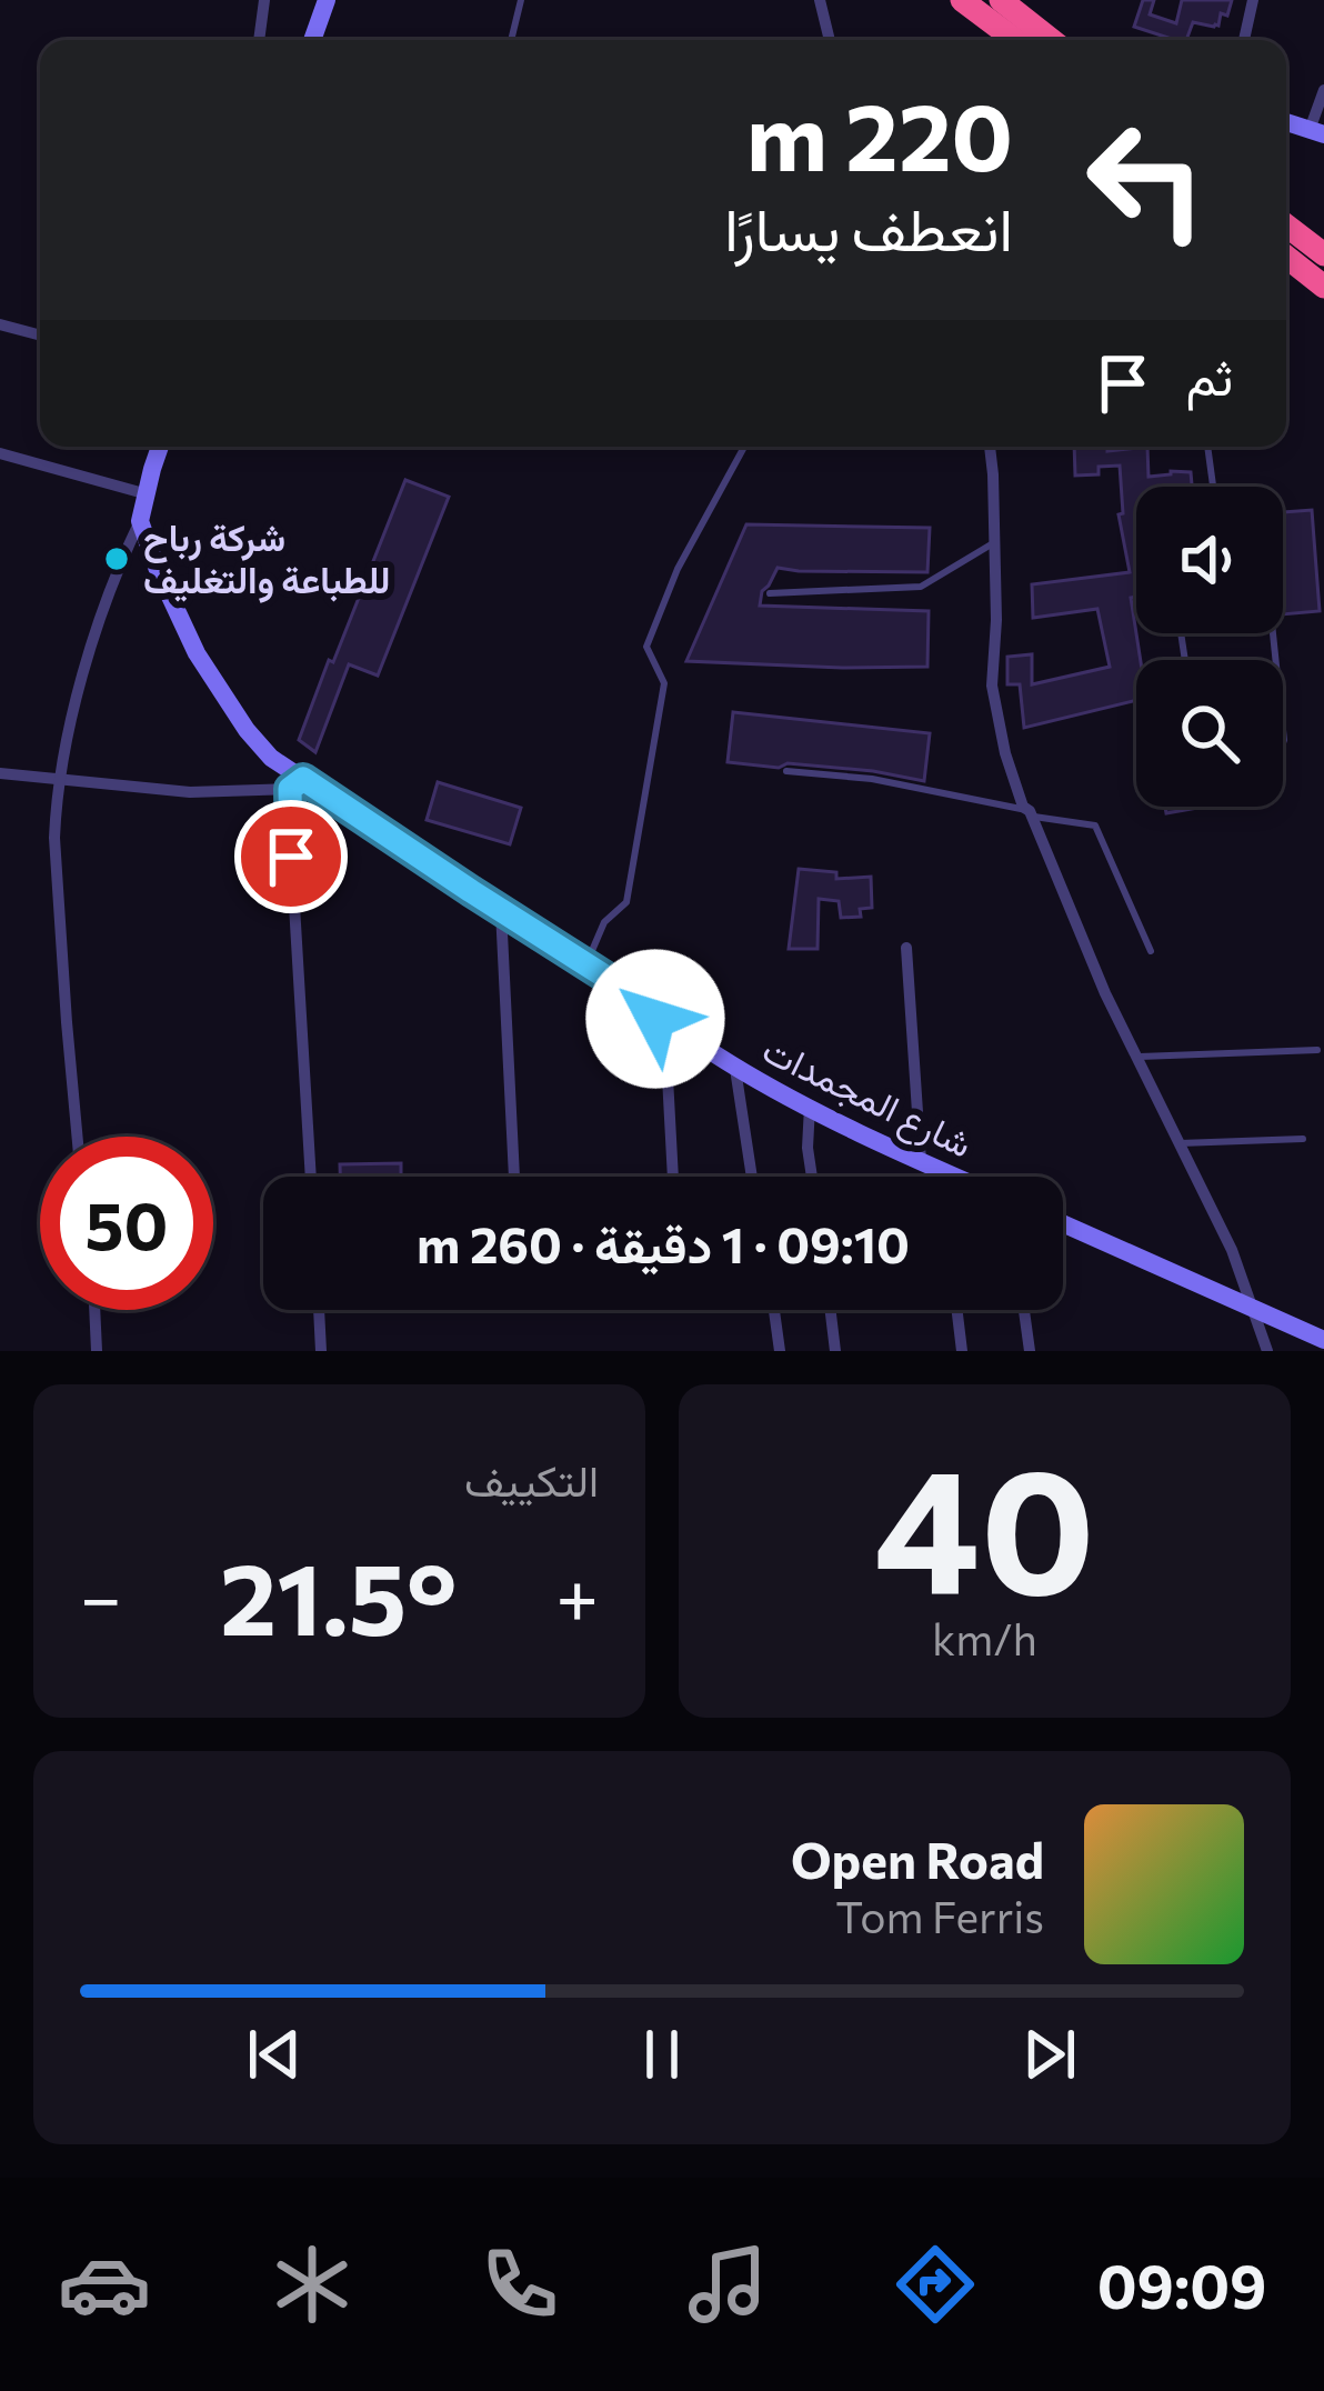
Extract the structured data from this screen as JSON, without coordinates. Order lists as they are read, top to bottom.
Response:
{
  "streets": {
    "main road": ["شارع المجمدات"]
  },
  "places": ["شركة رباح للطباعة والتغليف"],
  "page": {
    "turn": ["220 m", "انعطف يسارًا"],
    "then": "ثم",
    "limit": "50",
    "trip": "09:10 · 1 دقيقة · 260 m",
    "tile": [
      ["40", "km/h"],
      "التكييف"
    ],
    "heat": ["−", "21.5°", "+"],
    "song": ["Open Road", "Tom Ferris"],
    "tabs": "09:09"
  }
}
